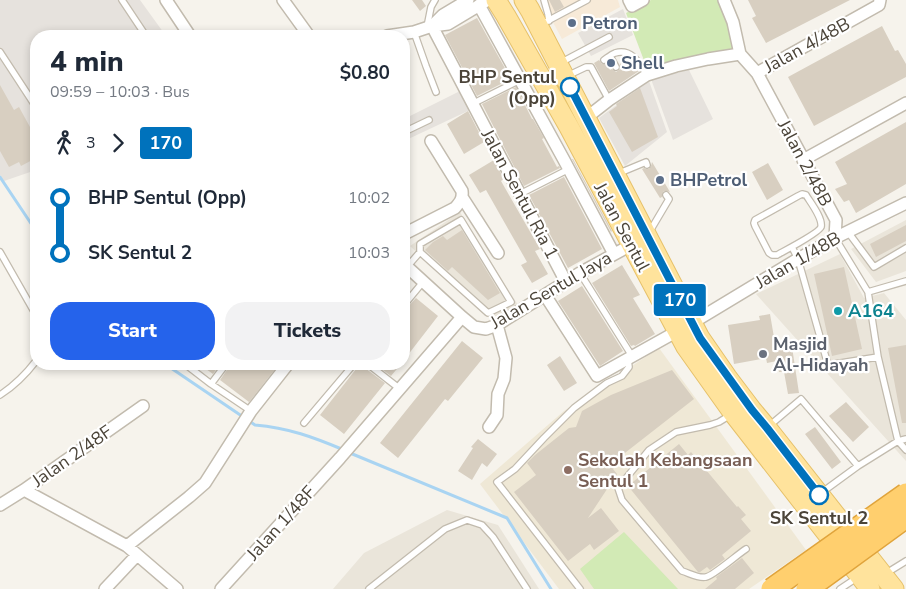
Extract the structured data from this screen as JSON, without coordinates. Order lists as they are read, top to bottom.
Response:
{
  "streets": {
    "main road": ["Jalan Sentul"],
    "street": [
      "Jalan 4/48B",
      "Jalan 2/48B",
      "Jalan Sentul Ria 1",
      "Jalan 1/48B",
      "Jalan Sentul Jaya",
      "Jalan 2/48F",
      "Jalan 1/48F"
    ]
  },
  "crossings": [
    ["Jalan 4/48B", "Jalan 2/48B"],
    ["Jalan 2/48B", "Jalan 1/48B"],
    ["Jalan Sentul Ria 1", "Jalan Sentul Jaya"],
    ["Jalan Sentul", "Jalan 1/48B"],
    ["Jalan Sentul", "Jalan Sentul Jaya"],
    ["Jalan 1/48B", "Jalan Sentul Jaya"],
    ["Jalan Sentul Jaya", "Jalan 1/48F"]
  ],
  "places": [
    "Petron",
    "Shell",
    "BHP Sentul (Opp)",
    "BHPetrol",
    "A164",
    "Masjid Al-Hidayah",
    "Sekolah Kebangsaan Sentul 1",
    "SK Sentul 2"
  ],
  "lines": ["bus line 170"],
  "page": {
    "on_map": "170",
    "heading": ["4 min", "09:59 – 10:03 · Bus", "$0.80"],
    "legs": ["3", "170"],
    "list": [
      {
        "name": "BHP Sentul (Opp)",
        "value": "10:02"
      },
      {
        "name": "SK Sentul 2",
        "value": "10:03"
      }
    ],
    "buttons": ["Start", "Tickets"]
  }
}
